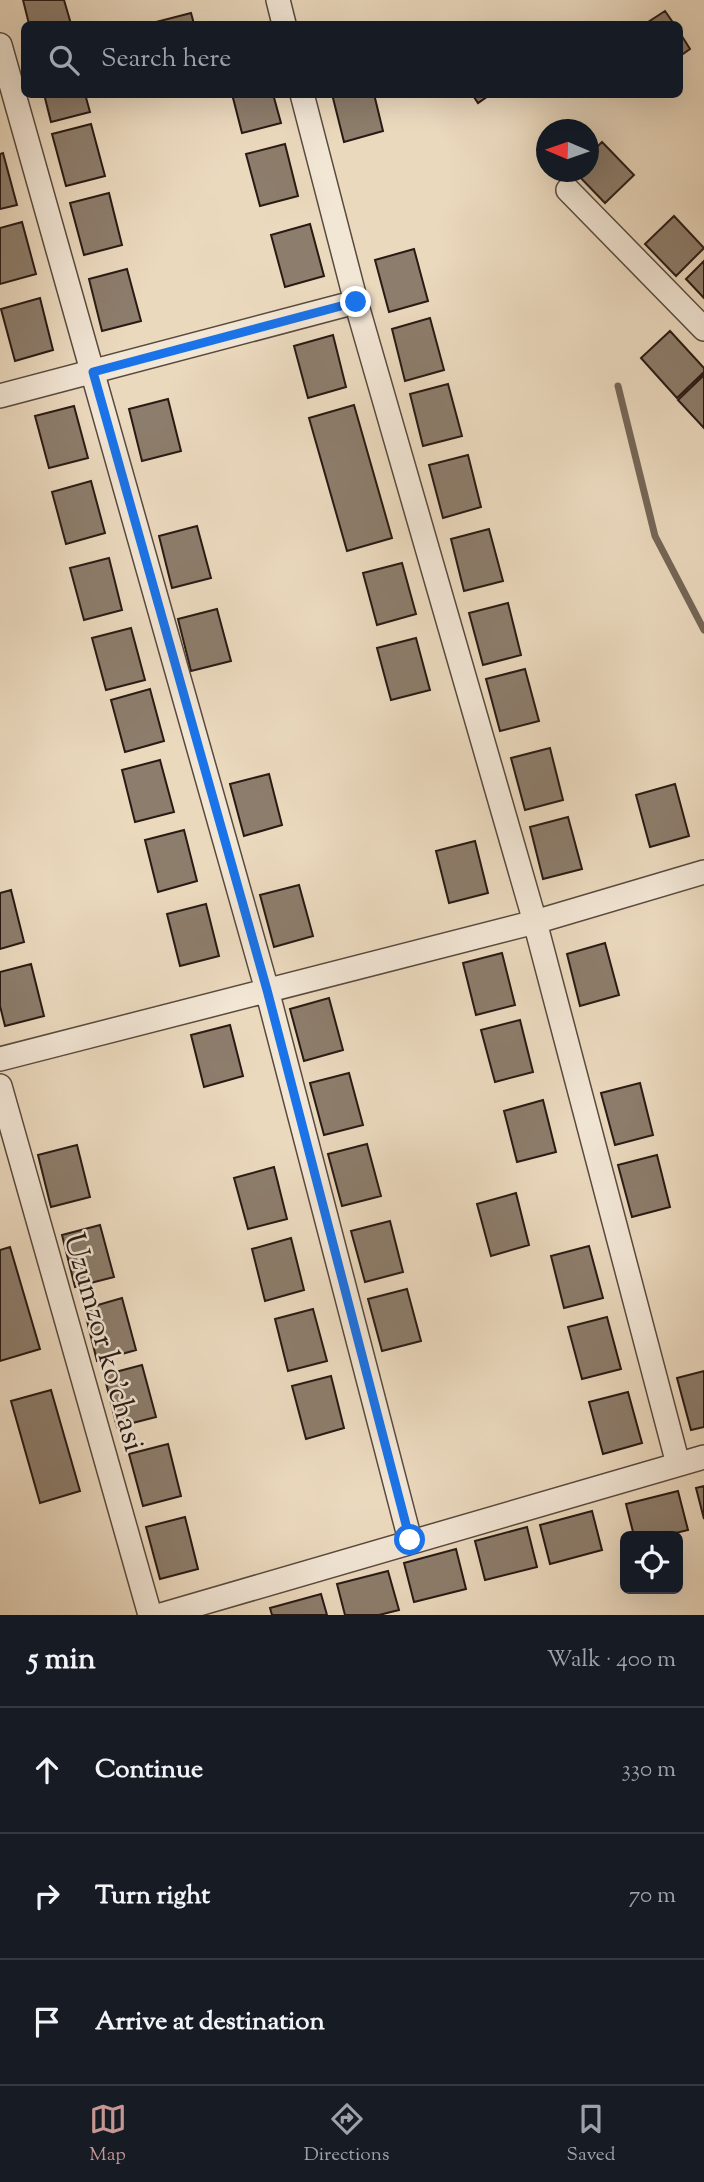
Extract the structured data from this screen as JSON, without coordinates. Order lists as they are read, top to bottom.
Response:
{
  "streets": {
    "street": ["Uzumzor ko'chasi"]
  },
  "north": "left",
  "page": {
    "search": "Search here",
    "heading": ["5 min", "Walk · 400 m"],
    "list": [
      ["Continue", "330 m"],
      ["Turn right", "70 m"],
      "Arrive at destination"
    ],
    "nav": ["Map", "Directions", "Saved"]
  }
}
